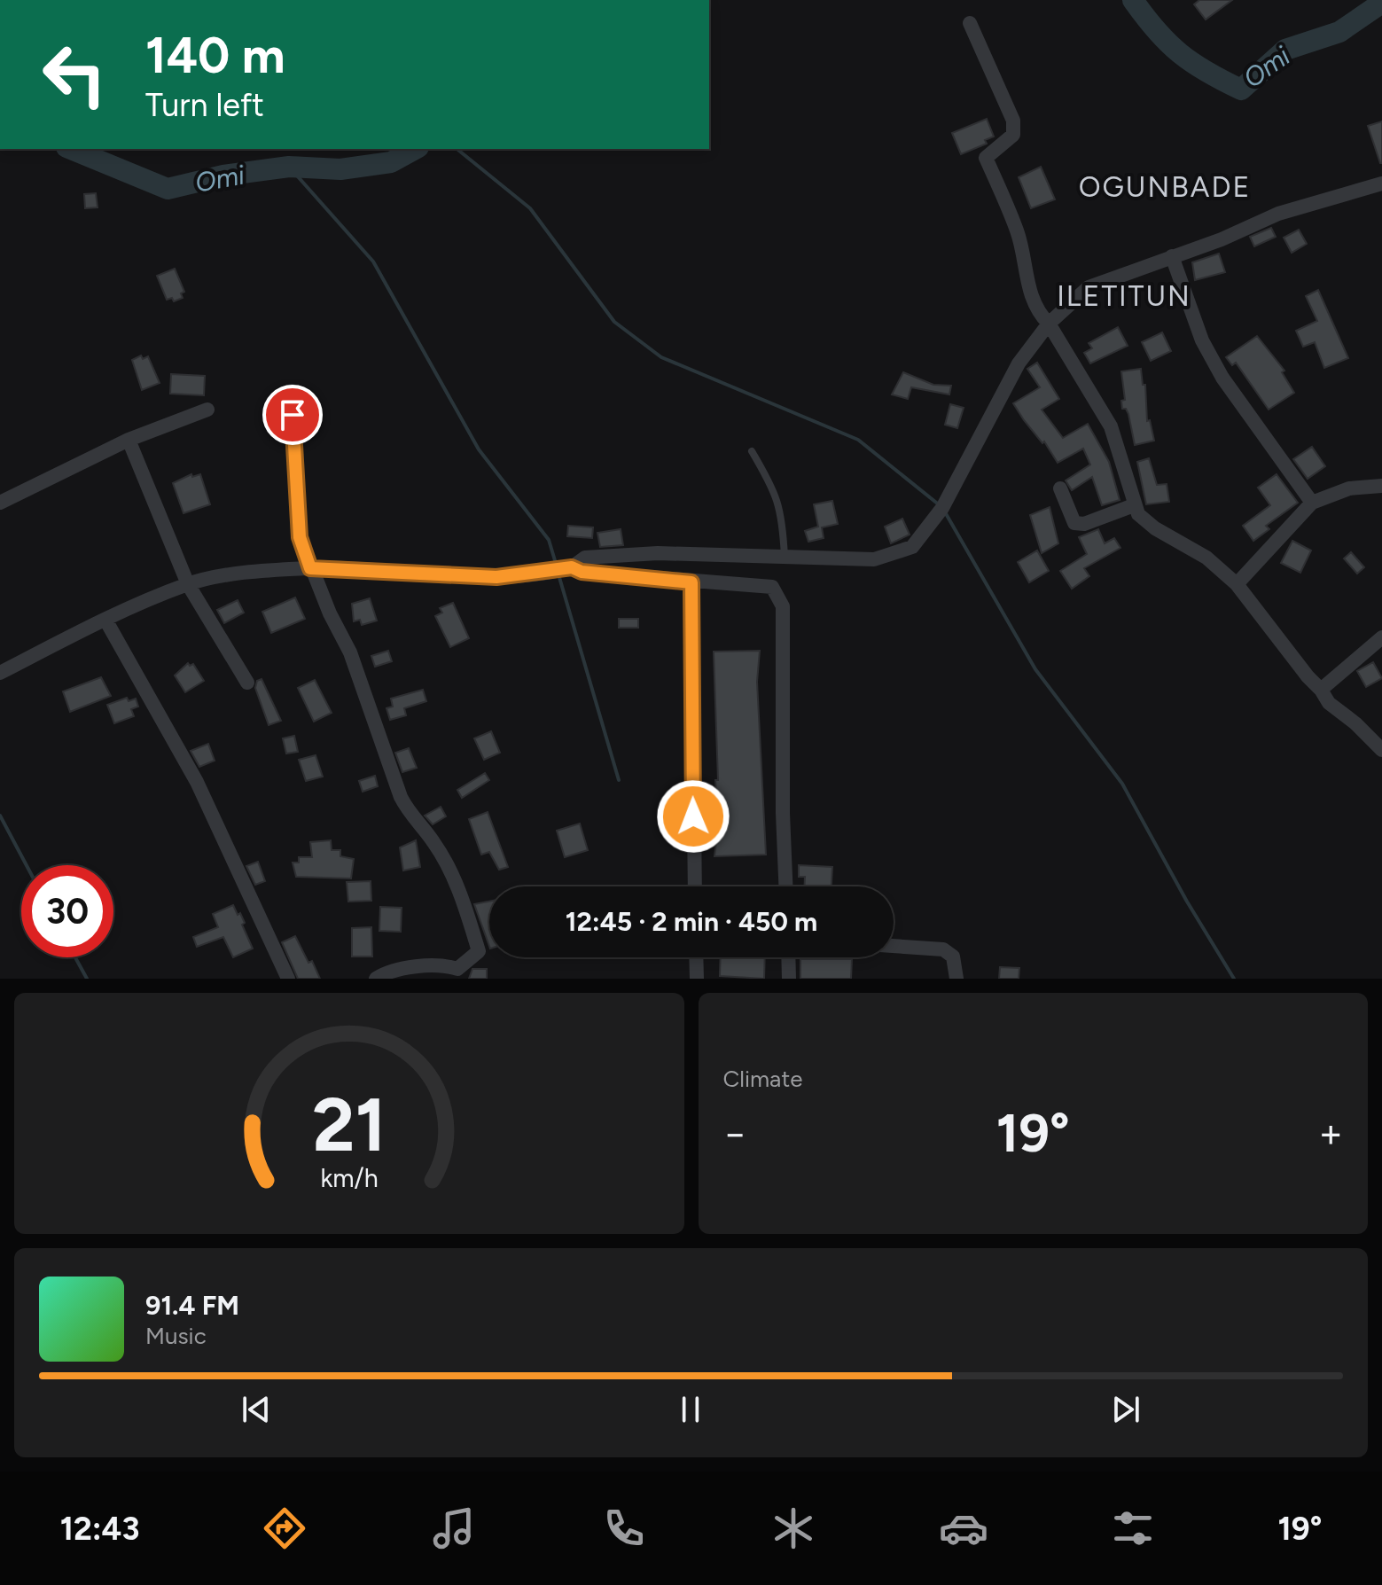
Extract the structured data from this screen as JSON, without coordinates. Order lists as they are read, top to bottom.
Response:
{
  "districts": ["OGUNBADE", "ILETITUN"],
  "water": ["Omi"],
  "page": {
    "turn": ["140 m", "Turn left"],
    "limit": "30",
    "trip": "12:45 · 2 min · 450 m",
    "tile": "Climate",
    "heat": ["−", "19°", "+"],
    "song": ["91.4 FM", "Music"],
    "tabs": ["12:43", "19°"],
    "gauge": ["21", "km/h"]
  }
}
